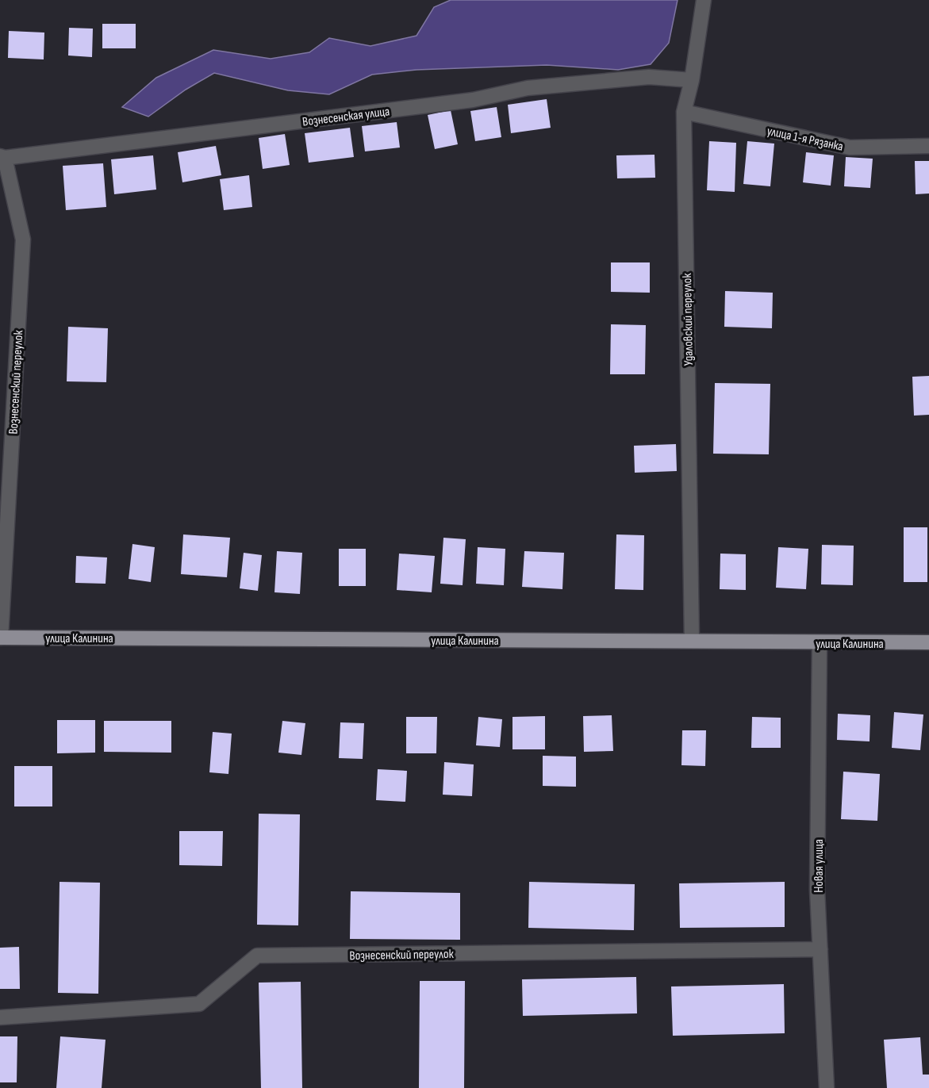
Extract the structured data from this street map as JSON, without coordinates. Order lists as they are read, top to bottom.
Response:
{
  "streets": {
    "main road": ["улица Калинина"],
    "street": [
      "Вознесенская улица",
      "улица 1-я Рязанка",
      "Удаловский переулок",
      "Вознесенский переулок",
      "Новая улица"
    ]
  },
  "crossings": [
    ["Вознесенская улица", "Удаловский переулок"],
    ["Вознесенская улица", "Вознесенский переулок"],
    ["улица 1-я Рязанка", "Удаловский переулок"],
    ["Удаловский переулок", "улица Калинина"],
    ["Вознесенский переулок", "улица Калинина"],
    ["Вознесенский переулок", "Новая улица"],
    ["улица Калинина", "Новая улица"]
  ]
}
